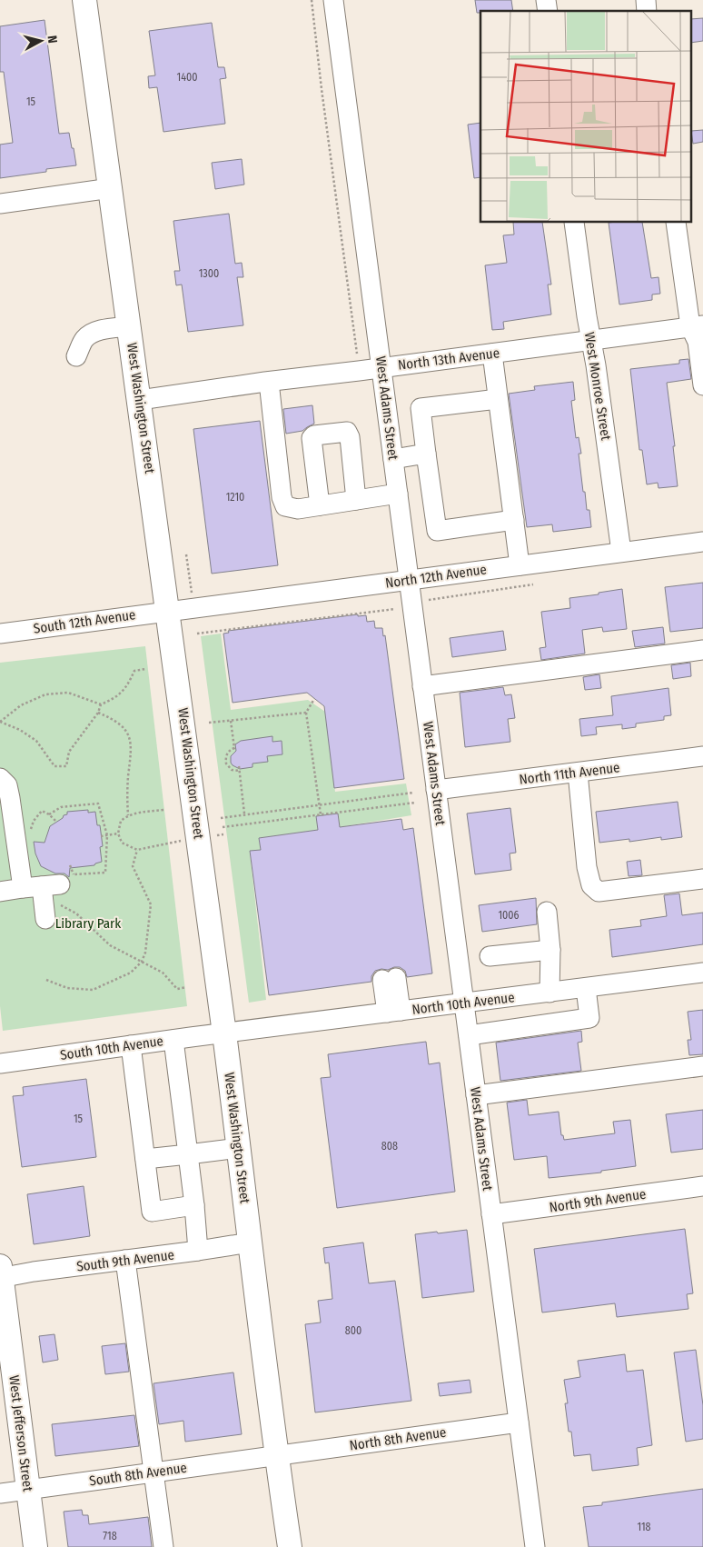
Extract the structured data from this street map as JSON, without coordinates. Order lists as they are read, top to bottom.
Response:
{
  "streets": {
    "main road": ["West Washington Street", "West Jefferson Street"],
    "street": [
      "North 13th Avenue",
      "West Monroe Street",
      "West Adams Street",
      "North 12th Avenue",
      "South 12th Avenue",
      "North 11th Avenue",
      "North 10th Avenue",
      "South 10th Avenue",
      "North 9th Avenue",
      "South 9th Avenue",
      "North 8th Avenue",
      "South 8th Avenue"
    ]
  },
  "crossings": [
    ["North 13th Avenue", "West Monroe Street"],
    ["North 13th Avenue", "West Washington Street"],
    ["North 13th Avenue", "West Adams Street"],
    ["West Monroe Street", "North 12th Avenue"],
    ["West Washington Street", "North 12th Avenue"],
    ["West Washington Street", "South 12th Avenue"],
    ["West Washington Street", "North 10th Avenue"],
    ["West Washington Street", "South 10th Avenue"],
    ["West Washington Street", "South 9th Avenue"],
    ["West Washington Street", "North 8th Avenue"],
    ["West Washington Street", "South 8th Avenue"],
    ["West Adams Street", "North 12th Avenue"],
    ["West Adams Street", "North 11th Avenue"],
    ["West Adams Street", "North 10th Avenue"],
    ["West Adams Street", "North 9th Avenue"],
    ["West Adams Street", "North 8th Avenue"],
    ["North 12th Avenue", "South 12th Avenue"],
    ["North 10th Avenue", "South 10th Avenue"],
    ["South 9th Avenue", "West Jefferson Street"],
    ["West Jefferson Street", "South 8th Avenue"],
    ["North 8th Avenue", "South 8th Avenue"]
  ],
  "parks": ["Library Park"],
  "house_numbers": [
    "1400",
    "15",
    "1300",
    "1210",
    "1006",
    "15",
    "808",
    "800",
    "118",
    "718"
  ],
  "north": "right"
}
